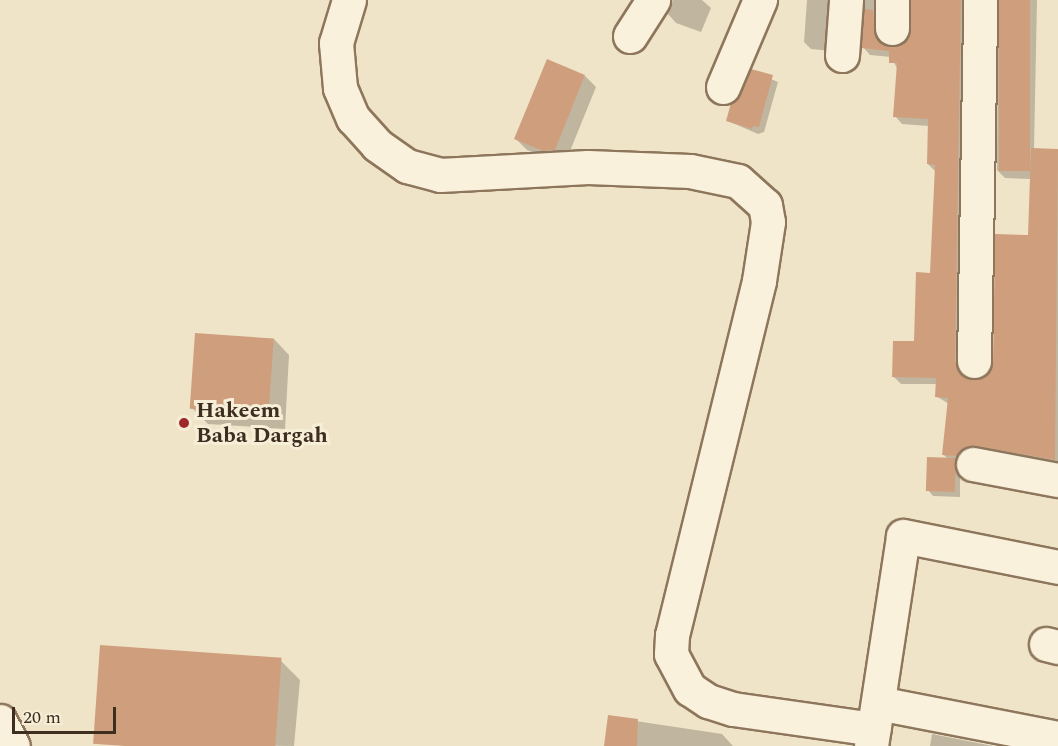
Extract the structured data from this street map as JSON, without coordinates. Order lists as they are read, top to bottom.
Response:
{
  "places": ["Hakeem Baba Dargah"],
  "scale_bar": "20 m"
}
